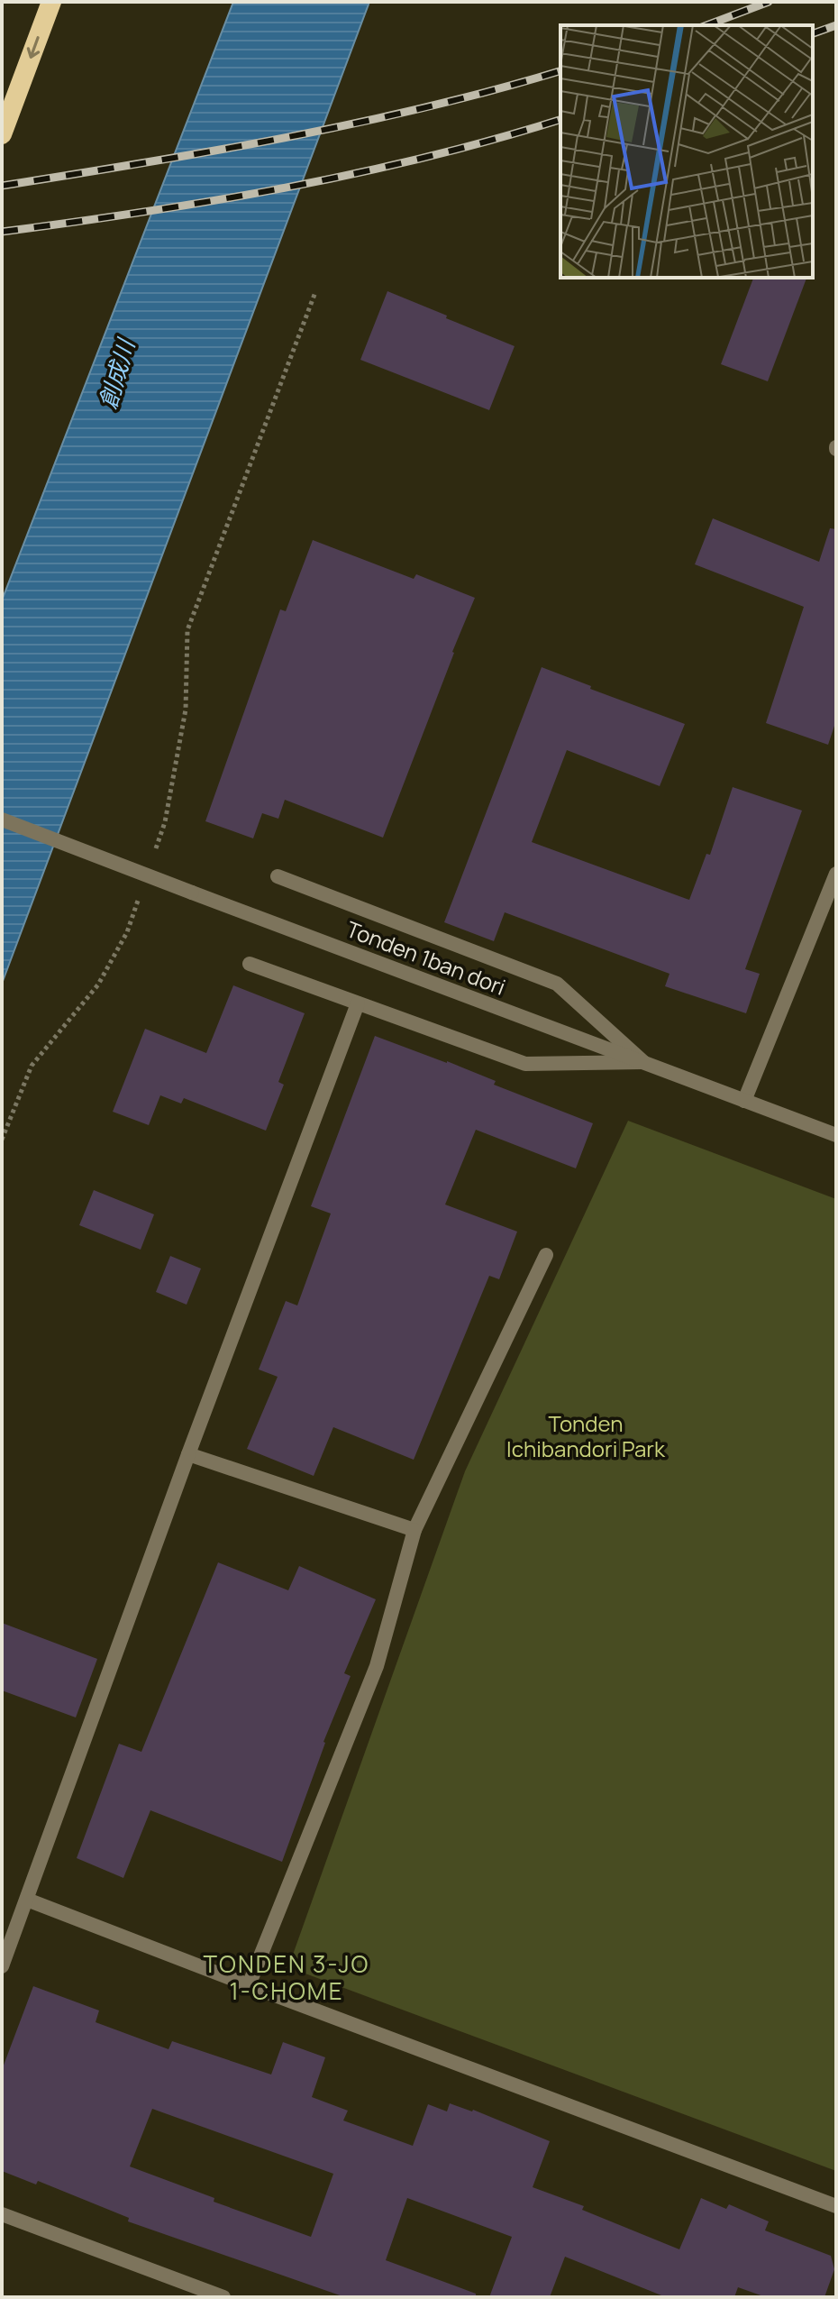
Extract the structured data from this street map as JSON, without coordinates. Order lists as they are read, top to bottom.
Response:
{
  "streets": {
    "street": ["Tonden 1ban dori"]
  },
  "districts": ["TONDEN 3-JO 1-CHOME"],
  "water": ["創成川"],
  "parks": ["Tonden Ichibandori Park"]
}
